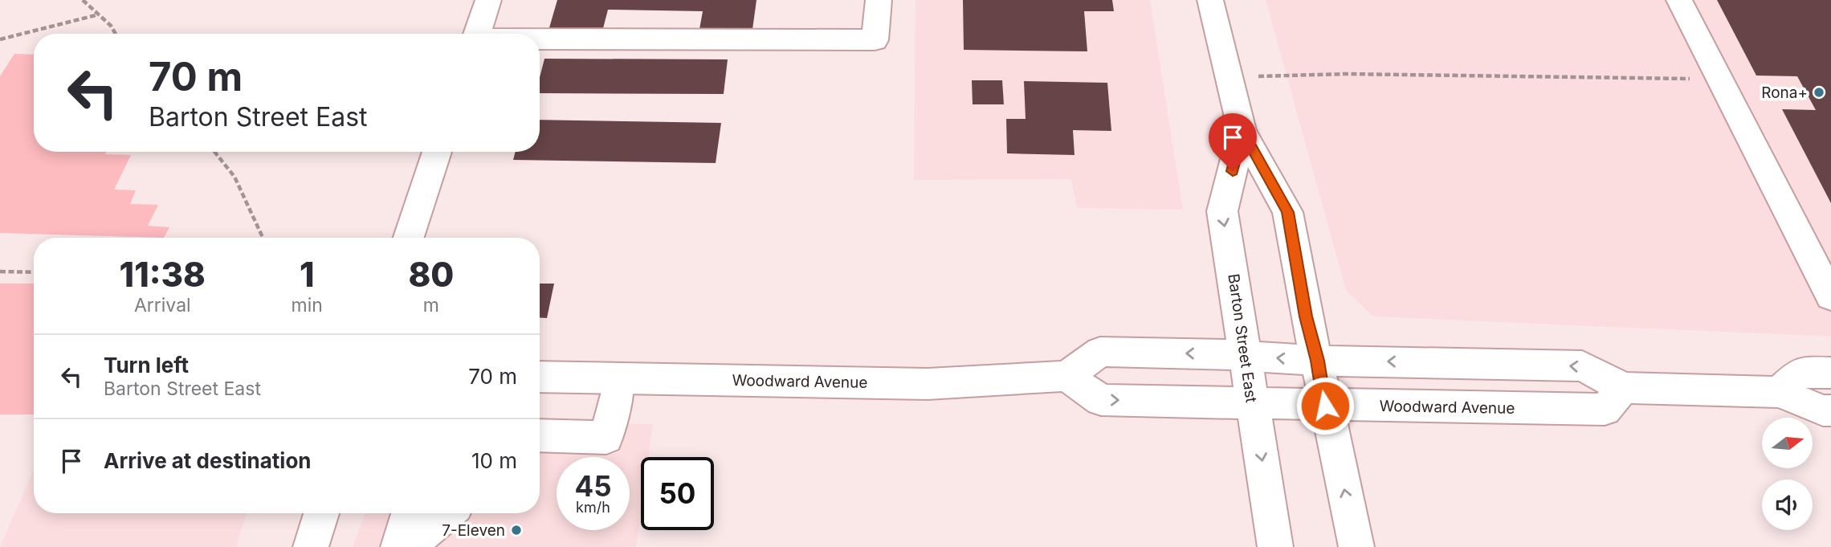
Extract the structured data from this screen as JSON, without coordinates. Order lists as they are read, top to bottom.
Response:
{
  "streets": {
    "main road": ["Barton Street East", "Woodward Avenue"]
  },
  "crossings": [
    ["Barton Street East", "Woodward Avenue"]
  ],
  "places": ["Rona+", "7-Eleven"],
  "north": "right",
  "page": {
    "turn": ["70 m", "Barton Street East"],
    "eta": [
      "11:38",
      "Arrival",
      "1",
      "min",
      "80",
      "m"
    ],
    "list": [
      {
        "name": "Turn left",
        "note": "Barton Street East",
        "value": "70 m"
      },
      {
        "name": "Arrive at destination",
        "value": "10 m"
      }
    ],
    "speed": "45 km/h",
    "limit": "50"
  }
}
